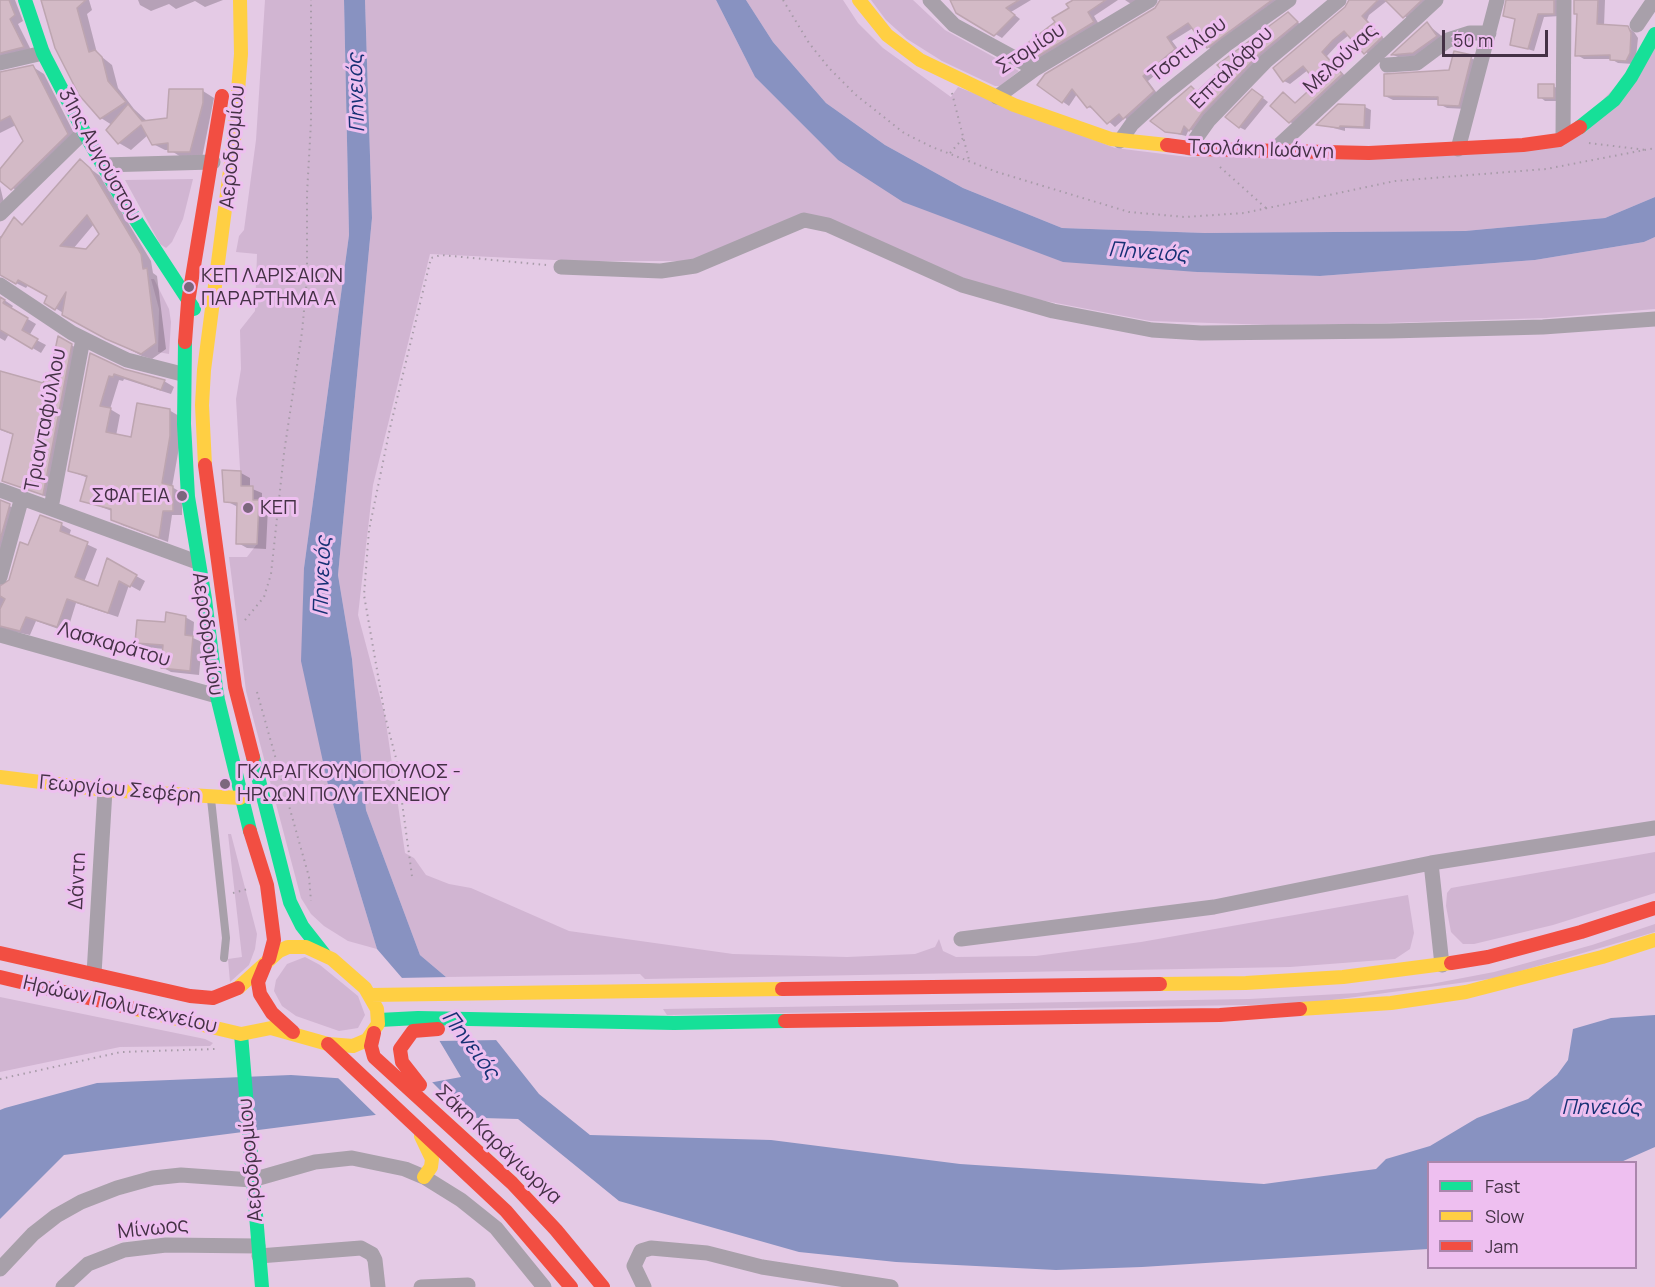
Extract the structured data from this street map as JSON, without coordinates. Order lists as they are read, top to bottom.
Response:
{
  "streets": {
    "main road": [
      "Αεροδρομίου",
      "Τσολάκη Ιωάννη",
      "31ης Αυγούστου",
      "Γεωργίου Σεφέρη",
      "Ηρώων Πολυτεχνείου",
      "Σάκη Καράγιωργα"
    ],
    "street": [
      "Στομίου",
      "Τσοτιλίου",
      "Μελούνας",
      "Επταλόφου",
      "Τριανταφύλλου",
      "Λασκαράτου",
      "Δάντη",
      "Μίνωος"
    ]
  },
  "crossings": [
    ["Στομίου", "Τσολάκη Ιωάννη"],
    ["Τσοτιλίου", "Τσολάκη Ιωάννη"],
    ["Μελούνας", "Τσολάκη Ιωάννη"],
    ["Επταλόφου", "Τσολάκη Ιωάννη"],
    ["Αεροδρομίου", "31ης Αυγούστου"],
    ["Αεροδρομίου", "Λασκαράτου"],
    ["Αεροδρομίου", "Γεωργίου Σεφέρη"],
    ["Αεροδρομίου", "Ηρώων Πολυτεχνείου"],
    ["Αεροδρομίου", "Σάκη Καράγιωργα"],
    ["Αεροδρομίου", "Μίνωος"],
    ["Γεωργίου Σεφέρη", "Δάντη"],
    ["Δάντη", "Ηρώων Πολυτεχνείου"]
  ],
  "water": ["Πηνειός"],
  "places": [
    "ΚΕΠ ΛΑΡΙΣΑΙΩΝ ΠΑΡΑΡΤΗΜΑ A",
    "ΣΦΑΓΕΙΑ",
    "ΚΕΠ",
    "ΓΚΑΡΑΓΚΟΥΝΟΠΟΥΛΟΣ - ΗΡΩΩΝ ΠΟΛΥΤΕΧΝΕΙΟΥ"
  ],
  "legend": ["Fast", "Slow", "Jam"],
  "scale_bar": "50 m"
}
